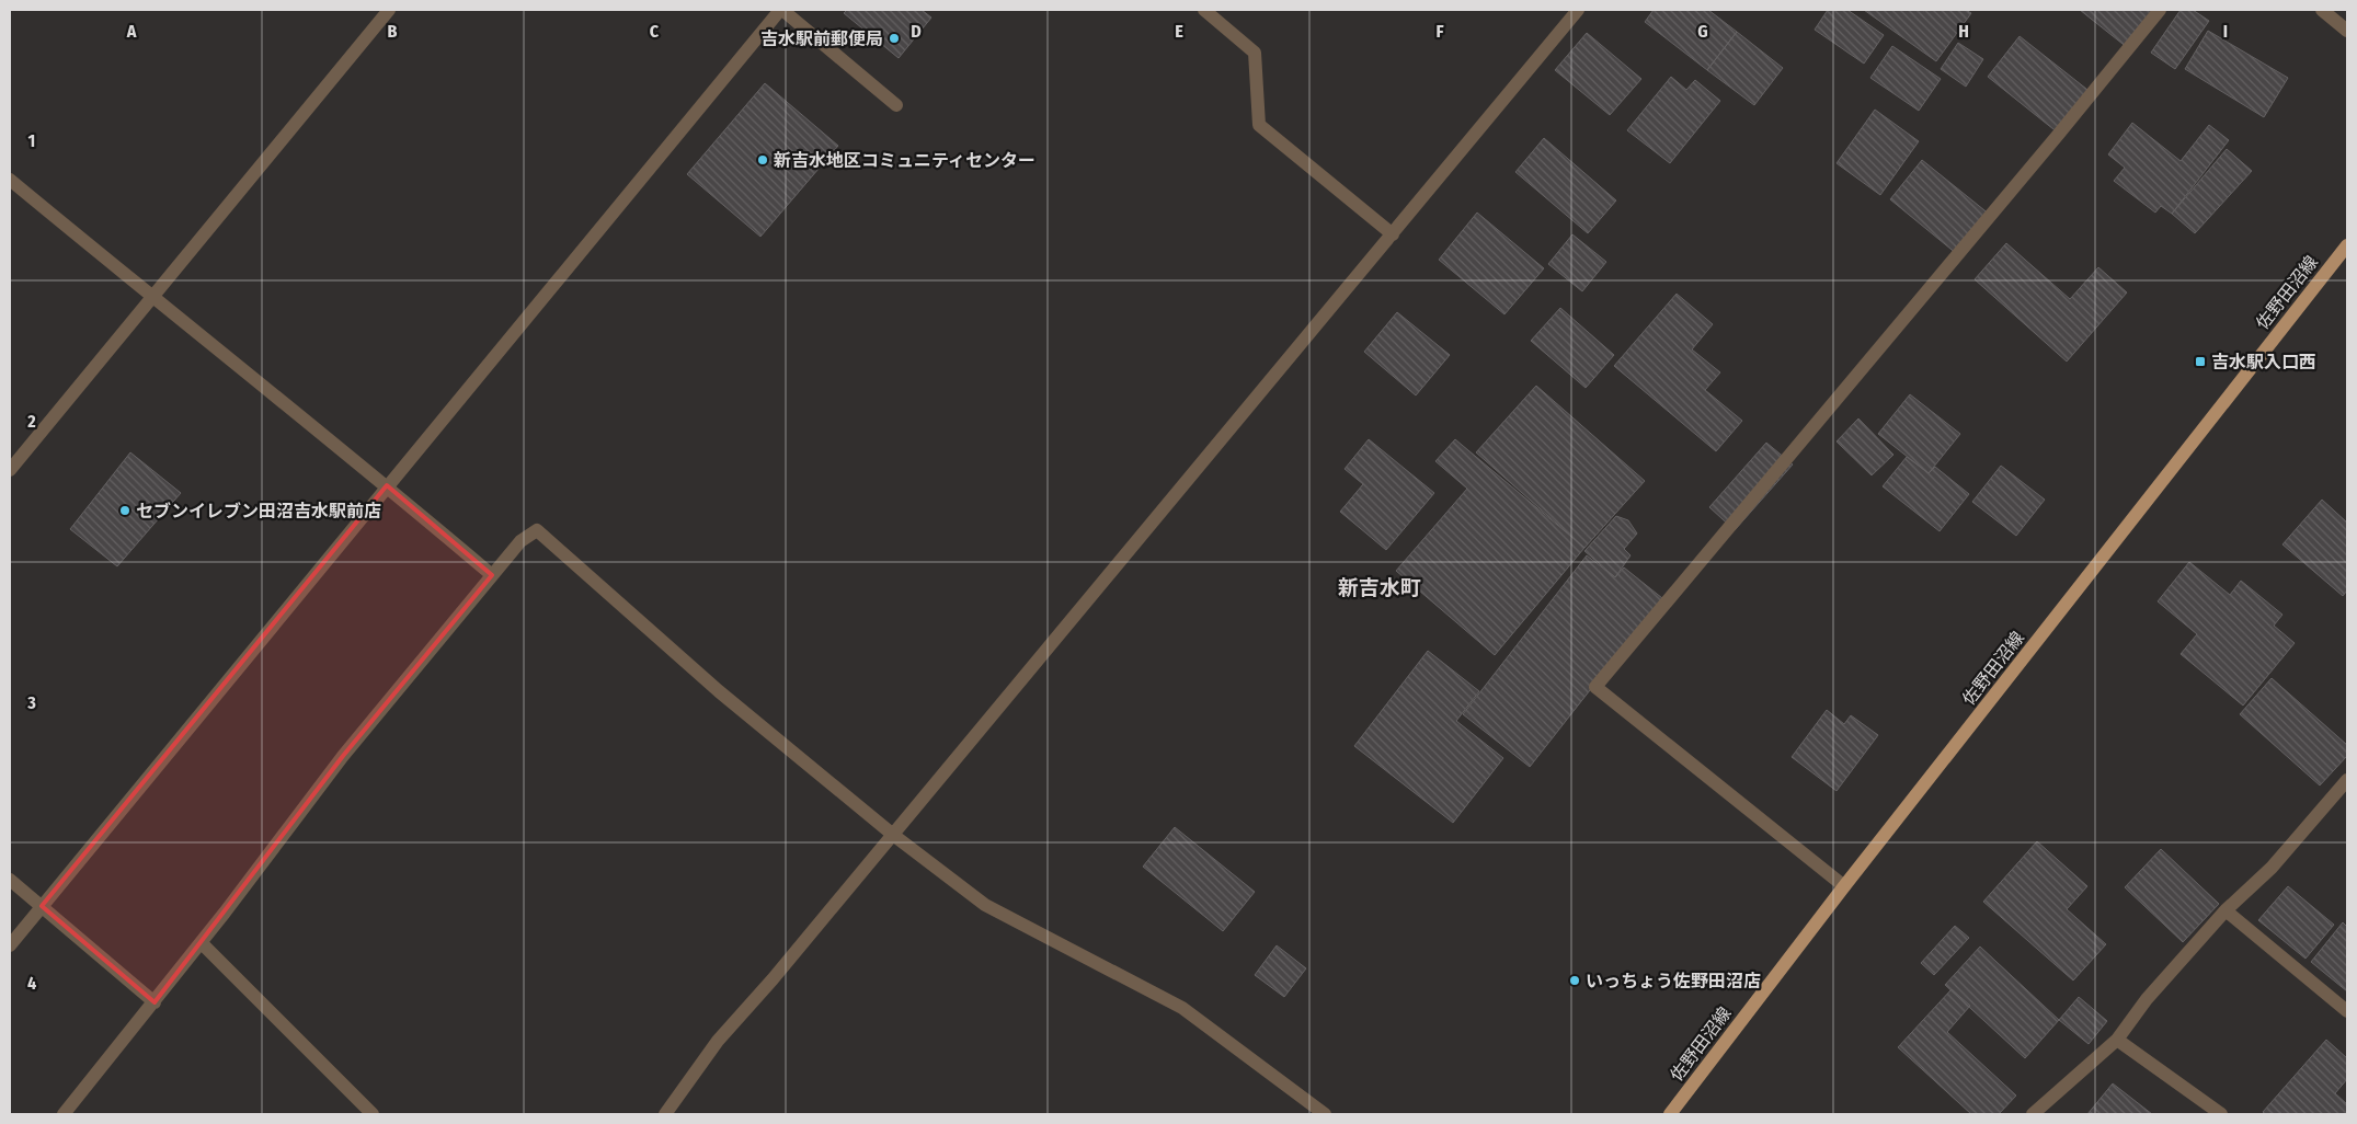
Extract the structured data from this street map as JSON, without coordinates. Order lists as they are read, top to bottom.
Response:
{
  "streets": {
    "main road": ["佐野田沼線"]
  },
  "districts": ["新吉水町"],
  "places": {
    "other": [
      "吉水駅前郵便局",
      "新吉水地区コミュニティセンター",
      "セブンイレブン田沼吉水駅前店",
      "いっちょう佐野田沼店"
    ],
    "transit": ["吉水駅入口西"]
  },
  "grid": {
    "columns": [
      "A",
      "B",
      "C",
      "D",
      "E",
      "F",
      "G",
      "H",
      "I"
    ],
    "rows": [
      "1",
      "2",
      "3",
      "4"
    ]
  }
}
